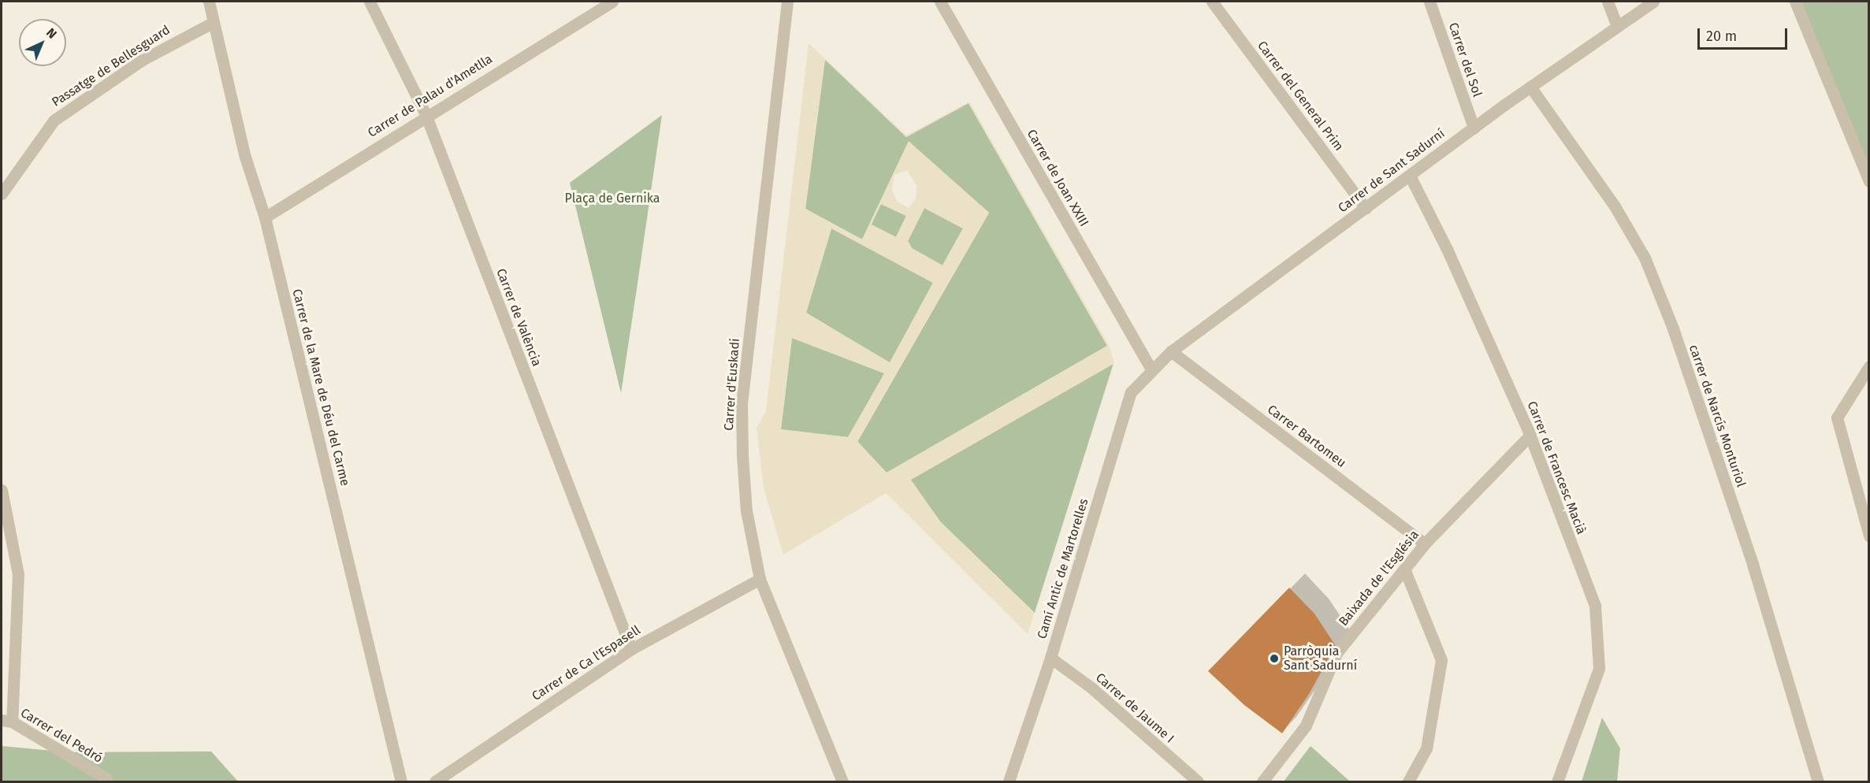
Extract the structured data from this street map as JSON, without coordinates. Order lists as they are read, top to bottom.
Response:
{
  "streets": {
    "street": [
      "Carrer del Sol",
      "Passatge de Bellesguard",
      "Carrer de Palau d'Ametlla",
      "Carrer del General Prim",
      "Carrer de Sant Sadurní",
      "Carrer de Joan XXIII",
      "Carrer de València",
      "Carrer d'Euskadi",
      "Carrer de la Mare de Déu del Carme",
      "carrer de Narcís Monturiol",
      "Carrer Bartomeu",
      "Carrer de Francesc Macià",
      "Camí Antic de Martorelles",
      "Baixada de l'Església",
      "Carrer de Ca l'Espasell",
      "Carrer de Jaume I",
      "Carrer del Pedró"
    ]
  },
  "crossings": [
    ["Carrer del Sol", "Carrer de Sant Sadurní"],
    ["Passatge de Bellesguard", "Carrer de la Mare de Déu del Carme"],
    ["Carrer de Palau d'Ametlla", "Carrer de València"],
    ["Carrer de Palau d'Ametlla", "Carrer de la Mare de Déu del Carme"],
    ["Carrer del General Prim", "Carrer de Sant Sadurní"],
    ["Carrer de Sant Sadurní", "Carrer de Joan XXIII"],
    ["Carrer de Sant Sadurní", "carrer de Narcís Monturiol"],
    ["Carrer de Sant Sadurní", "Carrer Bartomeu"],
    ["Carrer de Sant Sadurní", "Carrer de Francesc Macià"],
    ["Carrer de Sant Sadurní", "Camí Antic de Martorelles"],
    ["Carrer de Joan XXIII", "Camí Antic de Martorelles"],
    ["Carrer de València", "Carrer de Ca l'Espasell"],
    ["Carrer d'Euskadi", "Carrer de Ca l'Espasell"],
    ["Carrer Bartomeu", "Baixada de l'Església"],
    ["Carrer de Francesc Macià", "Baixada de l'Església"],
    ["Camí Antic de Martorelles", "Carrer de Jaume I"]
  ],
  "parks": ["Plaça de Gernika"],
  "places": ["Parròquia Sant Sadurní"],
  "scale_bar": "20 m",
  "north": "top right"
}
